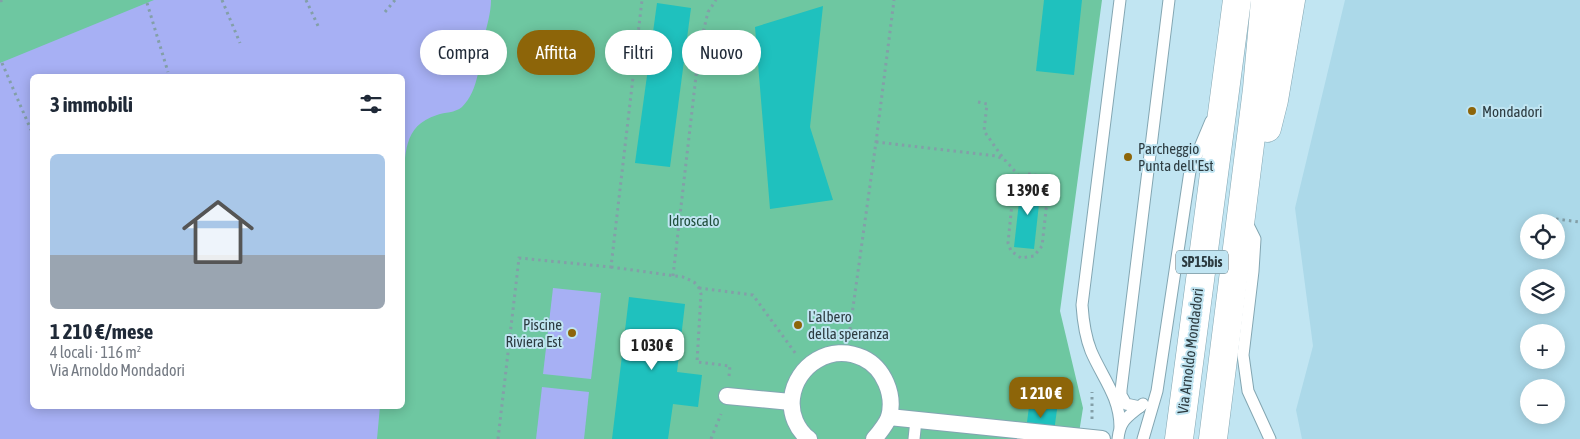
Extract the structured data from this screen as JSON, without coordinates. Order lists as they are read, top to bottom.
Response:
{
  "streets": {
    "highway": ["SP15bis", "Via Arnoldo Mondadori"]
  },
  "crossings": [
    ["SP15bis", "Via Arnoldo Mondadori"]
  ],
  "parks": ["Idroscalo"],
  "places": [
    "Mondadori",
    "Parcheggio Punta dell'Est",
    "L'albero della speranza",
    "Piscine Riviera Est"
  ],
  "page": {
    "chip": [
      "Compra",
      "Affitta",
      "Filtri",
      "Nuovo"
    ],
    "heading": "3 immobili",
    "list": [
      {
        "name": "1 210 €/mese",
        "note": "4 locali · 116 m² · Via Arnoldo Mondadori"
      }
    ],
    "price": ["1 390 €", "1 030 €", "1 210 €"],
    "map_buttons": ["+", "−"]
  }
}
